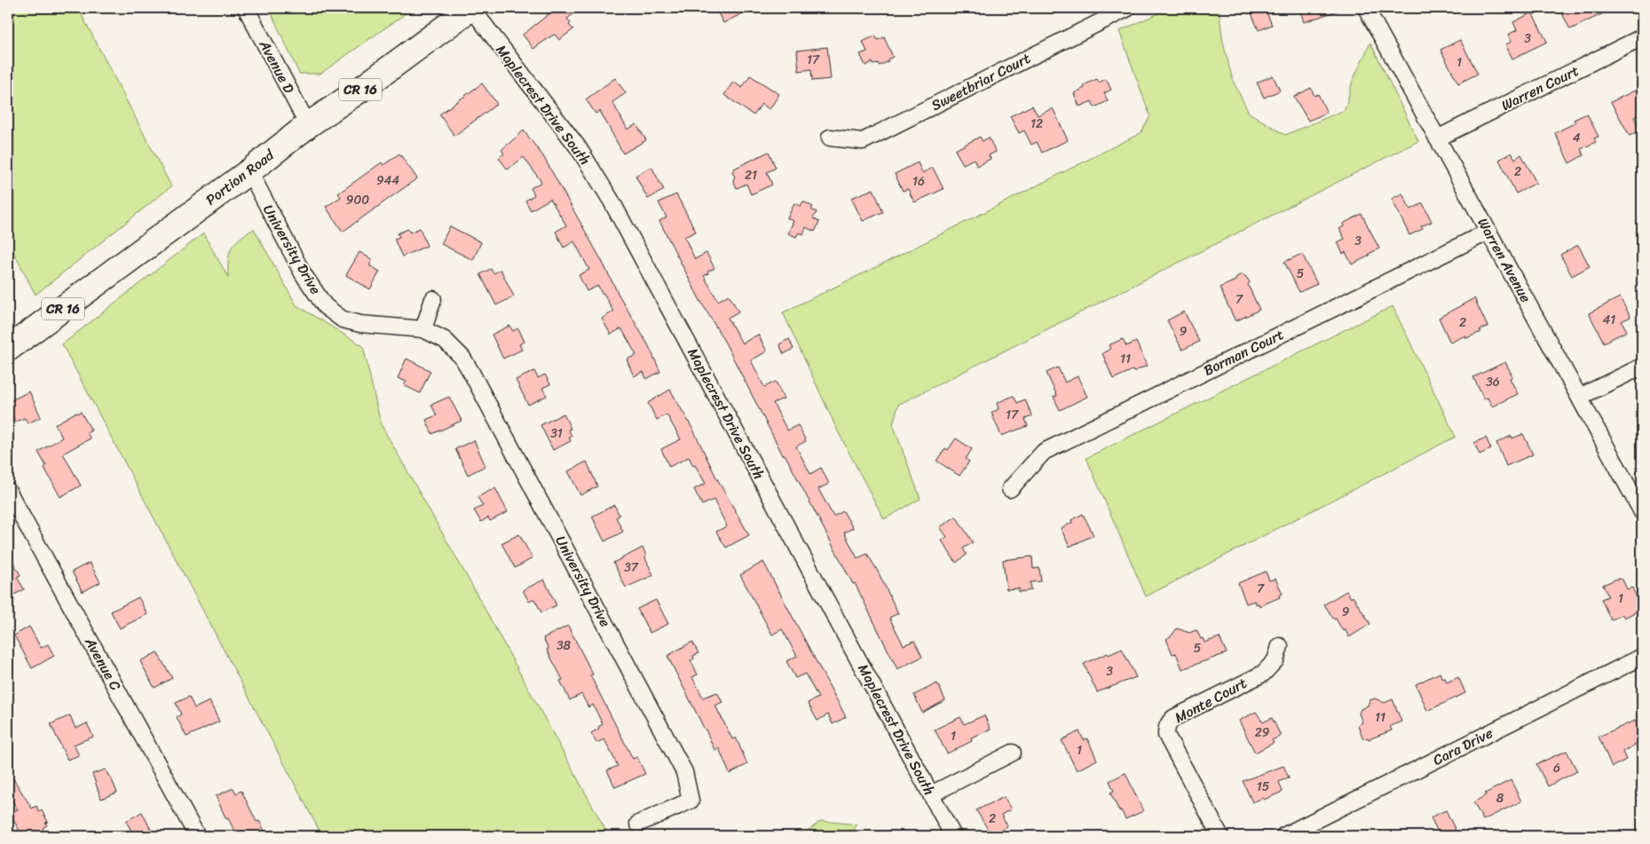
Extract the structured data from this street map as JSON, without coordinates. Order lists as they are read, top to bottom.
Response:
{
  "streets": {
    "main road": ["CR 16", "Portion Road"],
    "street": [
      "Avenue D",
      "Sweetbriar Court",
      "Warren Court",
      "Maplecrest Drive South",
      "University Drive",
      "Warren Avenue",
      "Borman Court",
      "Avenue C",
      "Monte Court",
      "Cara Drive"
    ]
  },
  "crossings": [
    ["Avenue D", "Portion Road"],
    ["Warren Court", "Warren Avenue"],
    ["Maplecrest Drive South", "Portion Road"],
    ["Portion Road", "University Drive"],
    ["Warren Avenue", "Borman Court"]
  ],
  "house_numbers": [
    "3",
    "17",
    "1",
    "12",
    "4",
    "2",
    "21",
    "944",
    "16",
    "900",
    "3",
    "5",
    "7",
    "41",
    "2",
    "9",
    "11",
    "36",
    "17",
    "31",
    "37",
    "7",
    "1",
    "9",
    "38",
    "5",
    "3",
    "11",
    "29",
    "1",
    "1",
    "6",
    "15",
    "8",
    "2"
  ]
}
